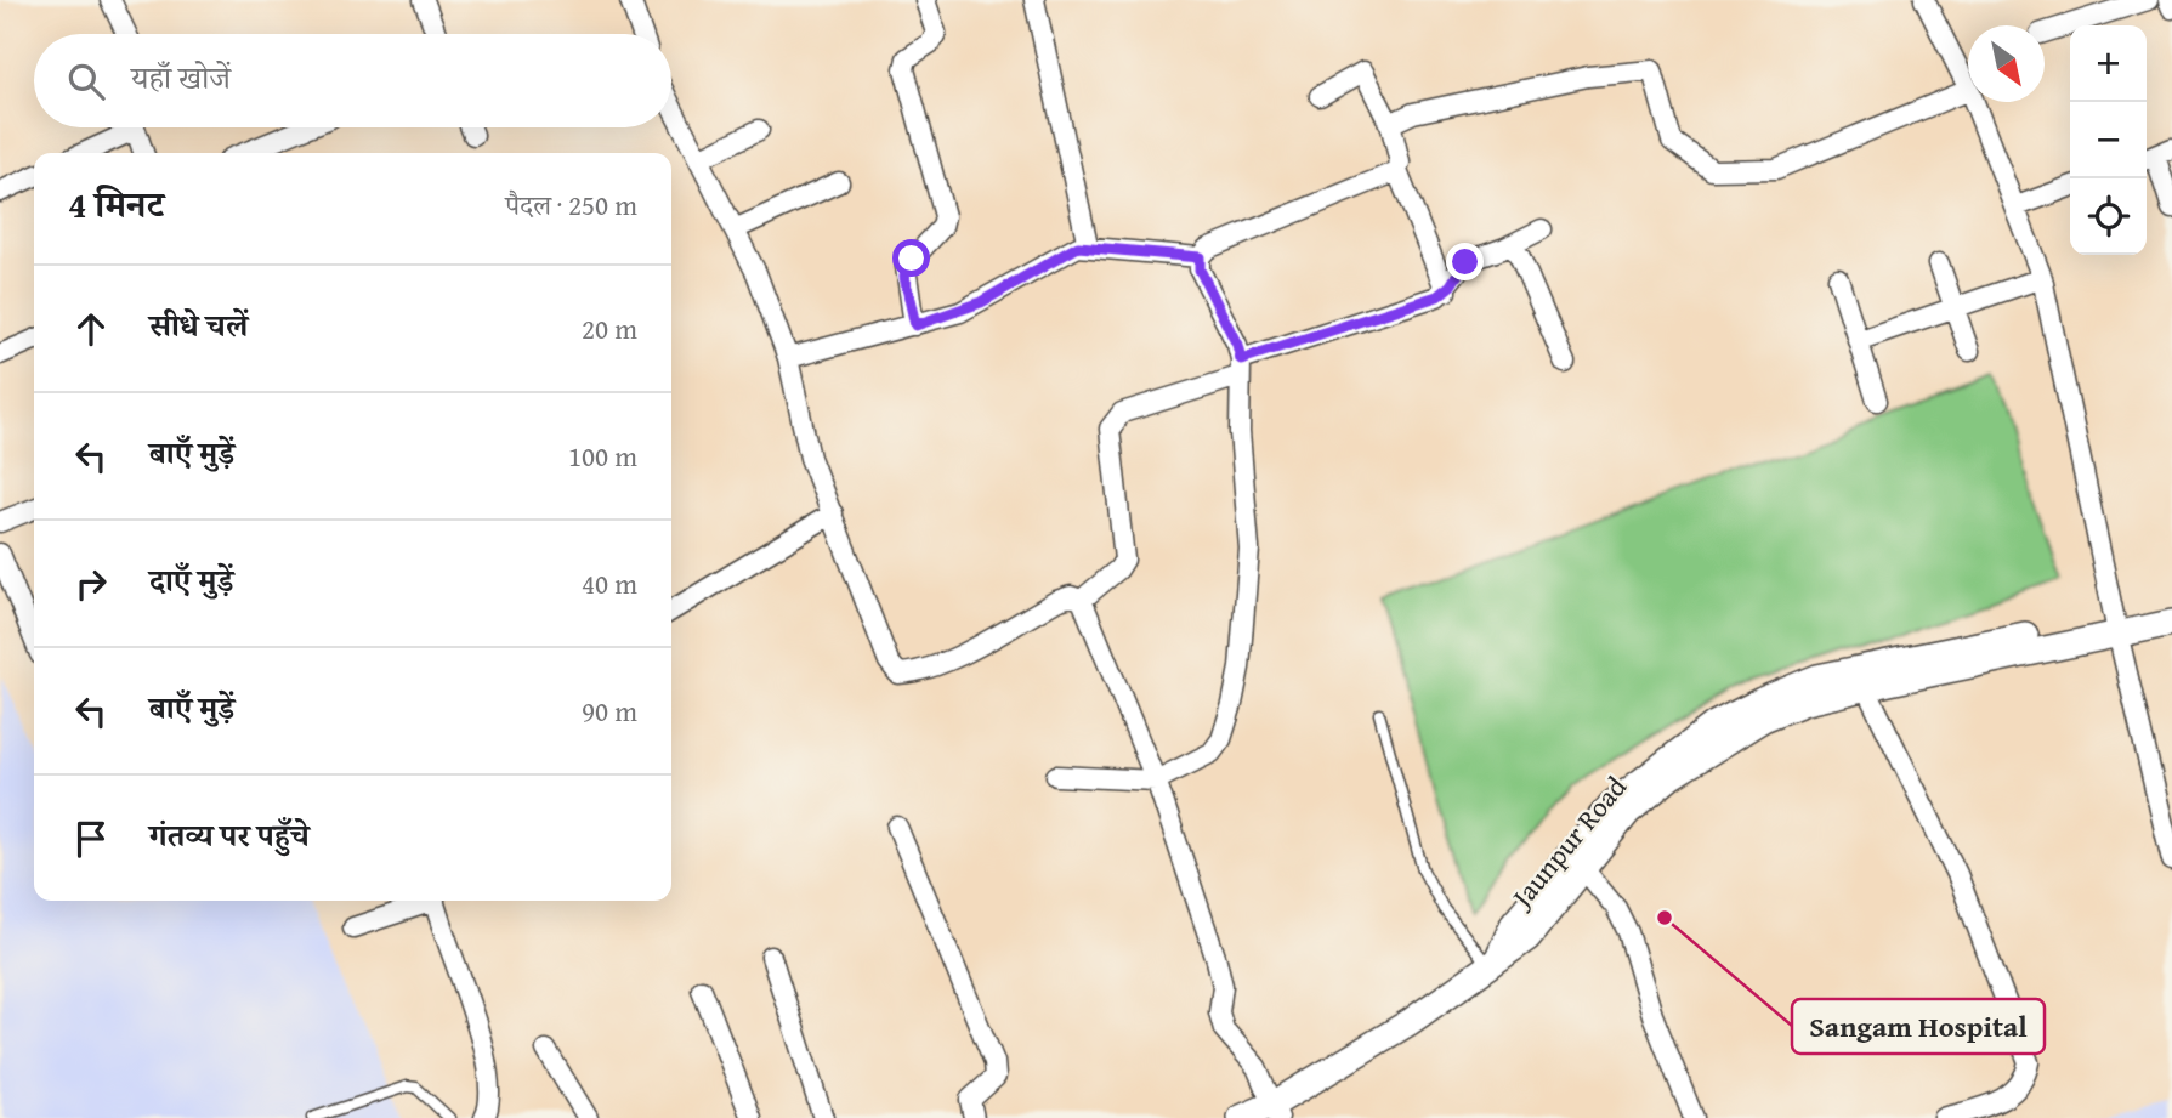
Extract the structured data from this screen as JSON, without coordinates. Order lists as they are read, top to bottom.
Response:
{
  "streets": {
    "street": ["Jaunpur Road"]
  },
  "places": ["Sangam Hospital"],
  "north": "bottom right",
  "page": {
    "map_buttons": ["+", "−"],
    "search": "यहाँ खोजें",
    "heading": ["4 मिनट", "पैदल · 250 m"],
    "list": [
      ["सीधे चलें", "20 m"],
      ["बाएँ मुड़ें", "100 m"],
      ["दाएँ मुड़ें", "40 m"],
      ["बाएँ मुड़ें", "90 m"],
      "गंतव्य पर पहुँचे"
    ]
  }
}
